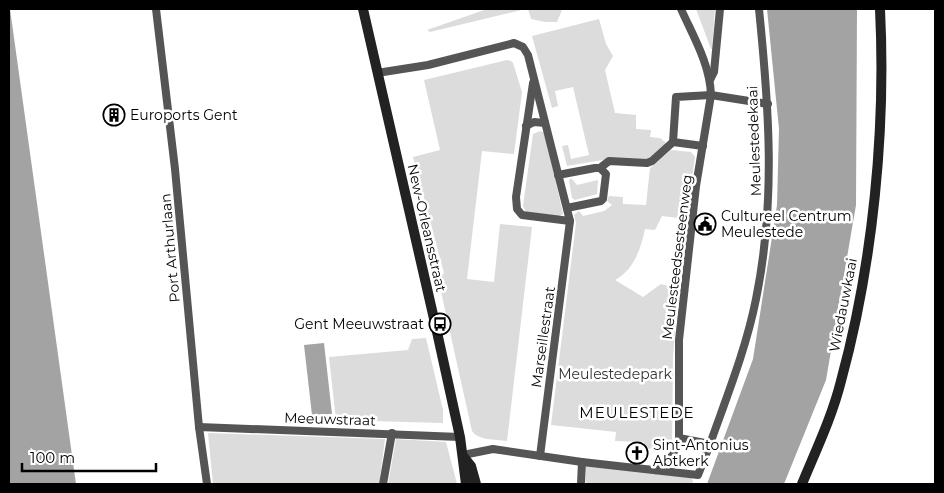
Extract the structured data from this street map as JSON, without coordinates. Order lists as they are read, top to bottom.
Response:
{
  "streets": {
    "main road": ["New-Orleansstraat", "Wiedauwkaai"],
    "street": [
      "Meulestedekaai",
      "Port Arthurlaan",
      "Meulesteedsesteenweg",
      "Marseillestraat",
      "Meeuwstraat"
    ]
  },
  "crossings": [
    ["New-Orleansstraat", "Marseillestraat"],
    ["New-Orleansstraat", "Meeuwstraat"],
    ["Port Arthurlaan", "Meeuwstraat"]
  ],
  "districts": ["MEULESTEDE"],
  "parks": ["Meulestedepark"],
  "places": {
    "building": ["Euroports Gent"],
    "public building": ["Cultureel Centrum Meulestede"],
    "bus stop": ["Gent Meeuwstraat"],
    "church": ["Sint-Antonius Abtkerk"]
  },
  "scale_bar": "100 m"
}
